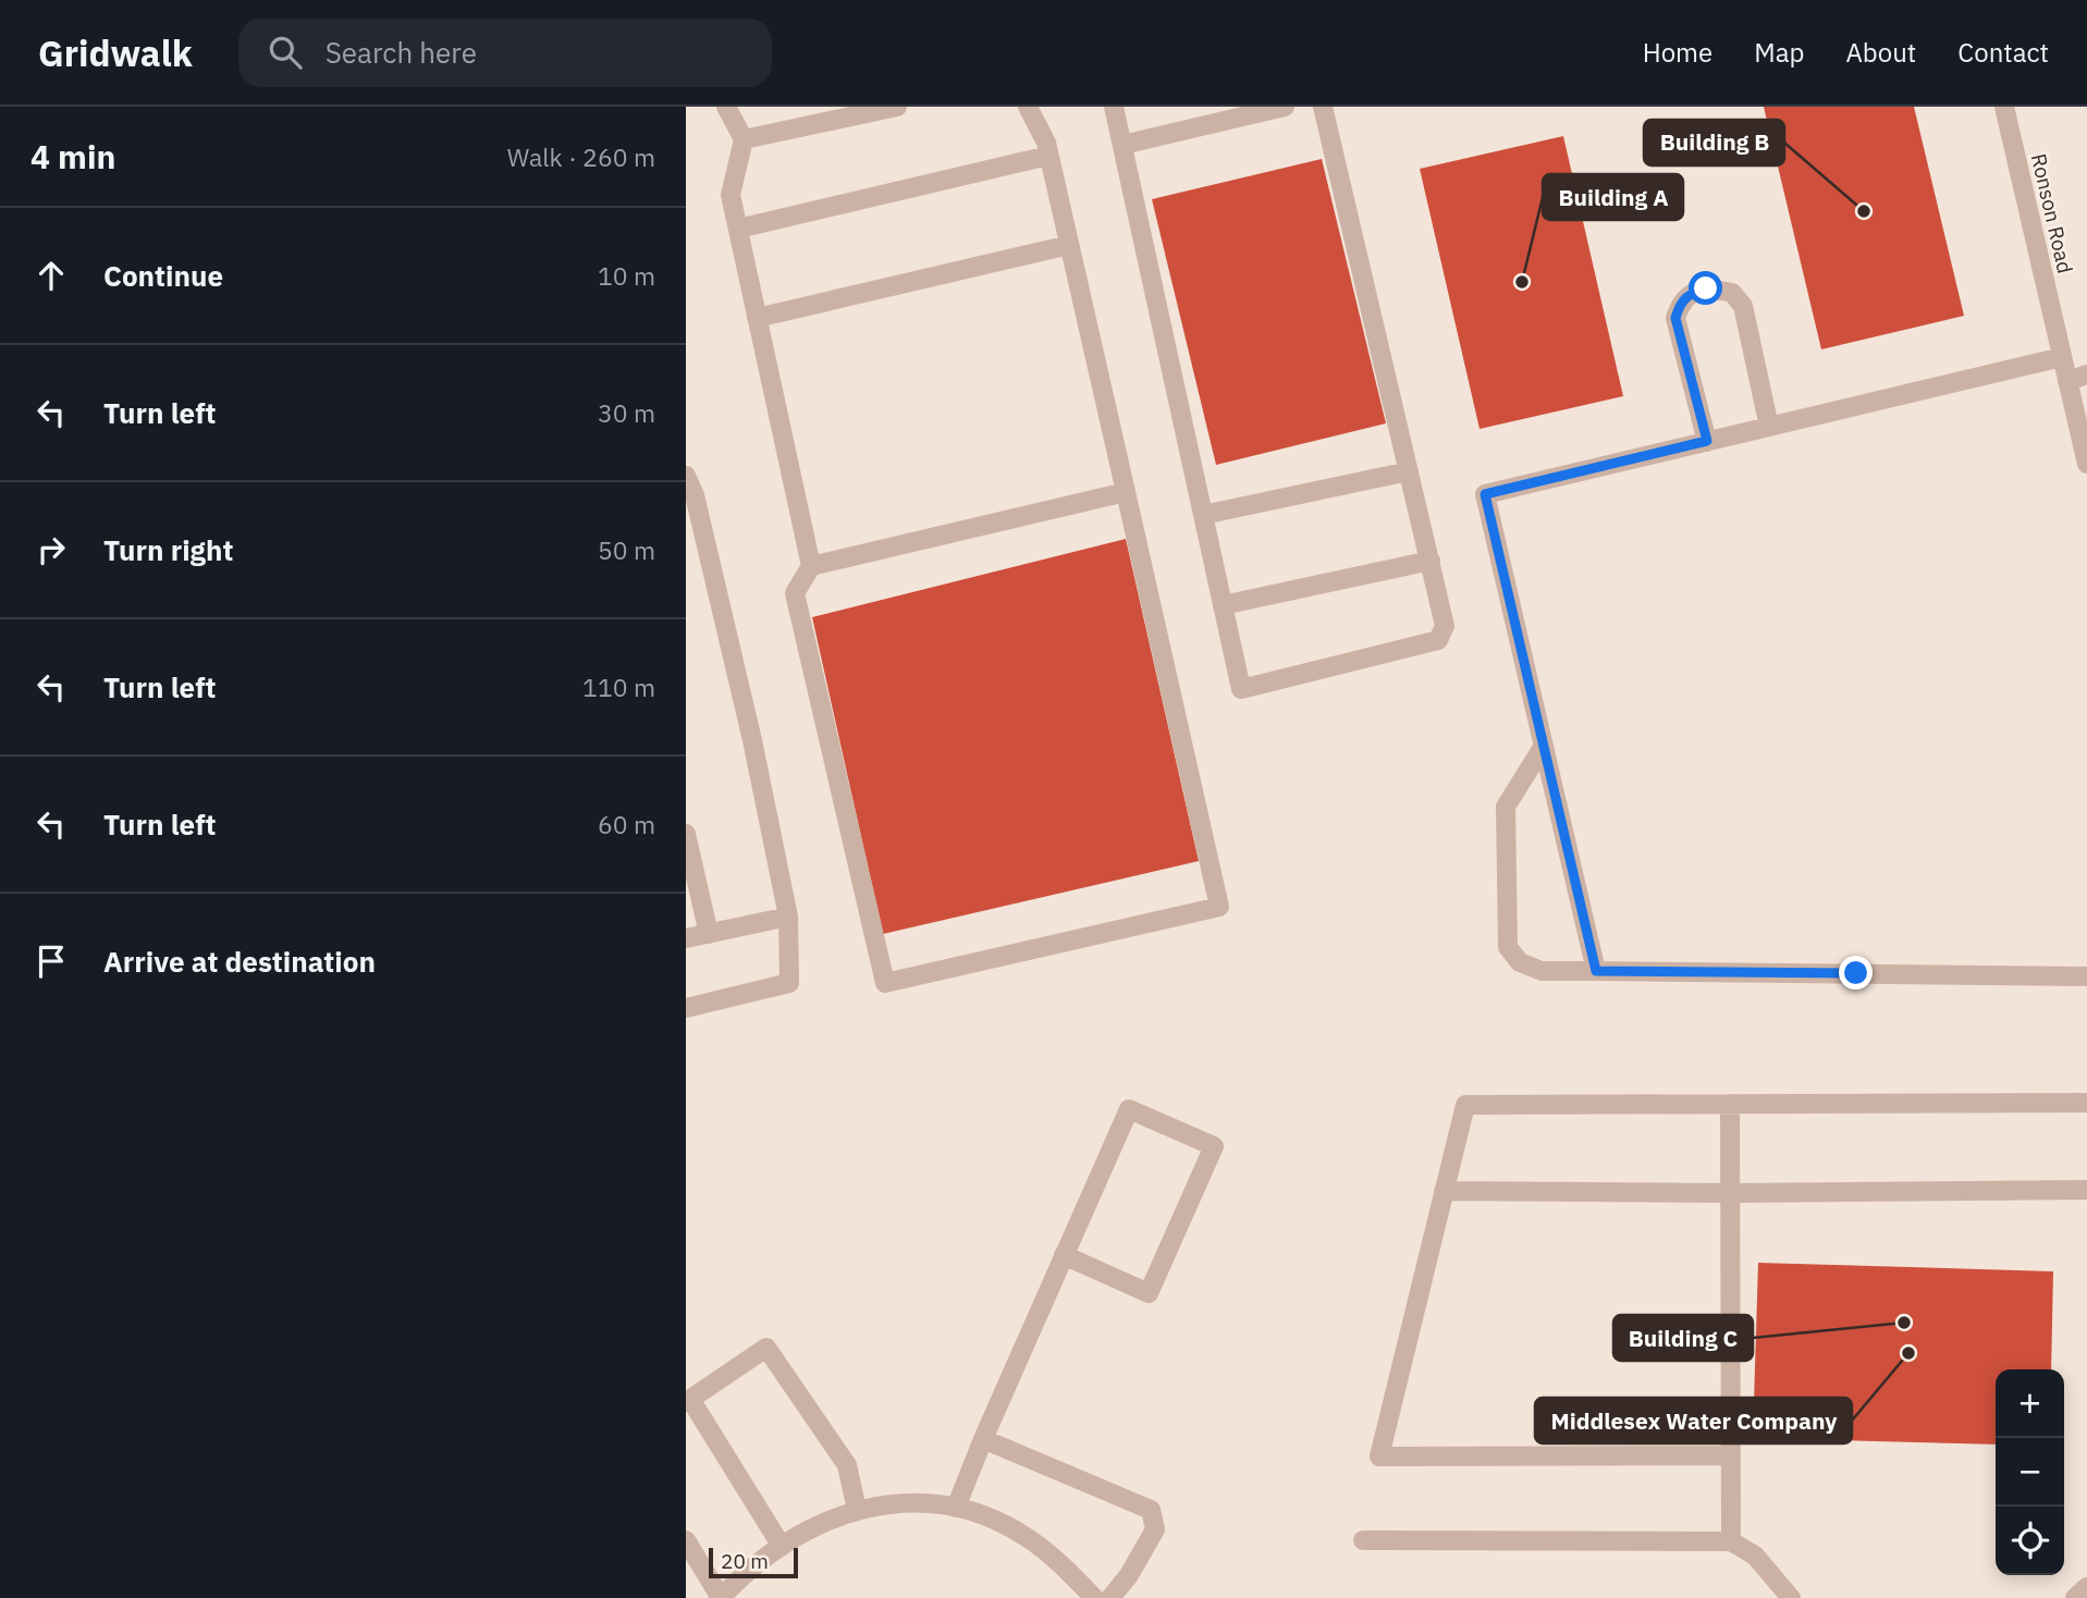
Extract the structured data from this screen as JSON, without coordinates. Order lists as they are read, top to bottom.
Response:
{
  "streets": {
    "street": ["Ronson Road"]
  },
  "places": [
    "Building B",
    "Building A",
    "Building C",
    "Middlesex Water Company"
  ],
  "scale_bar": "20 m",
  "page": {
    "header": "Gridwalk",
    "search": "Search here",
    "nav": [
      "Home",
      "Map",
      "About",
      "Contact"
    ],
    "heading": ["4 min", "Walk · 260 m"],
    "list": [
      ["Continue", "10 m"],
      ["Turn left", "30 m"],
      ["Turn right", "50 m"],
      ["Turn left", "110 m"],
      ["Turn left", "60 m"],
      "Arrive at destination"
    ],
    "map_buttons": ["+", "−"],
    "scale": "20 m"
  }
}
